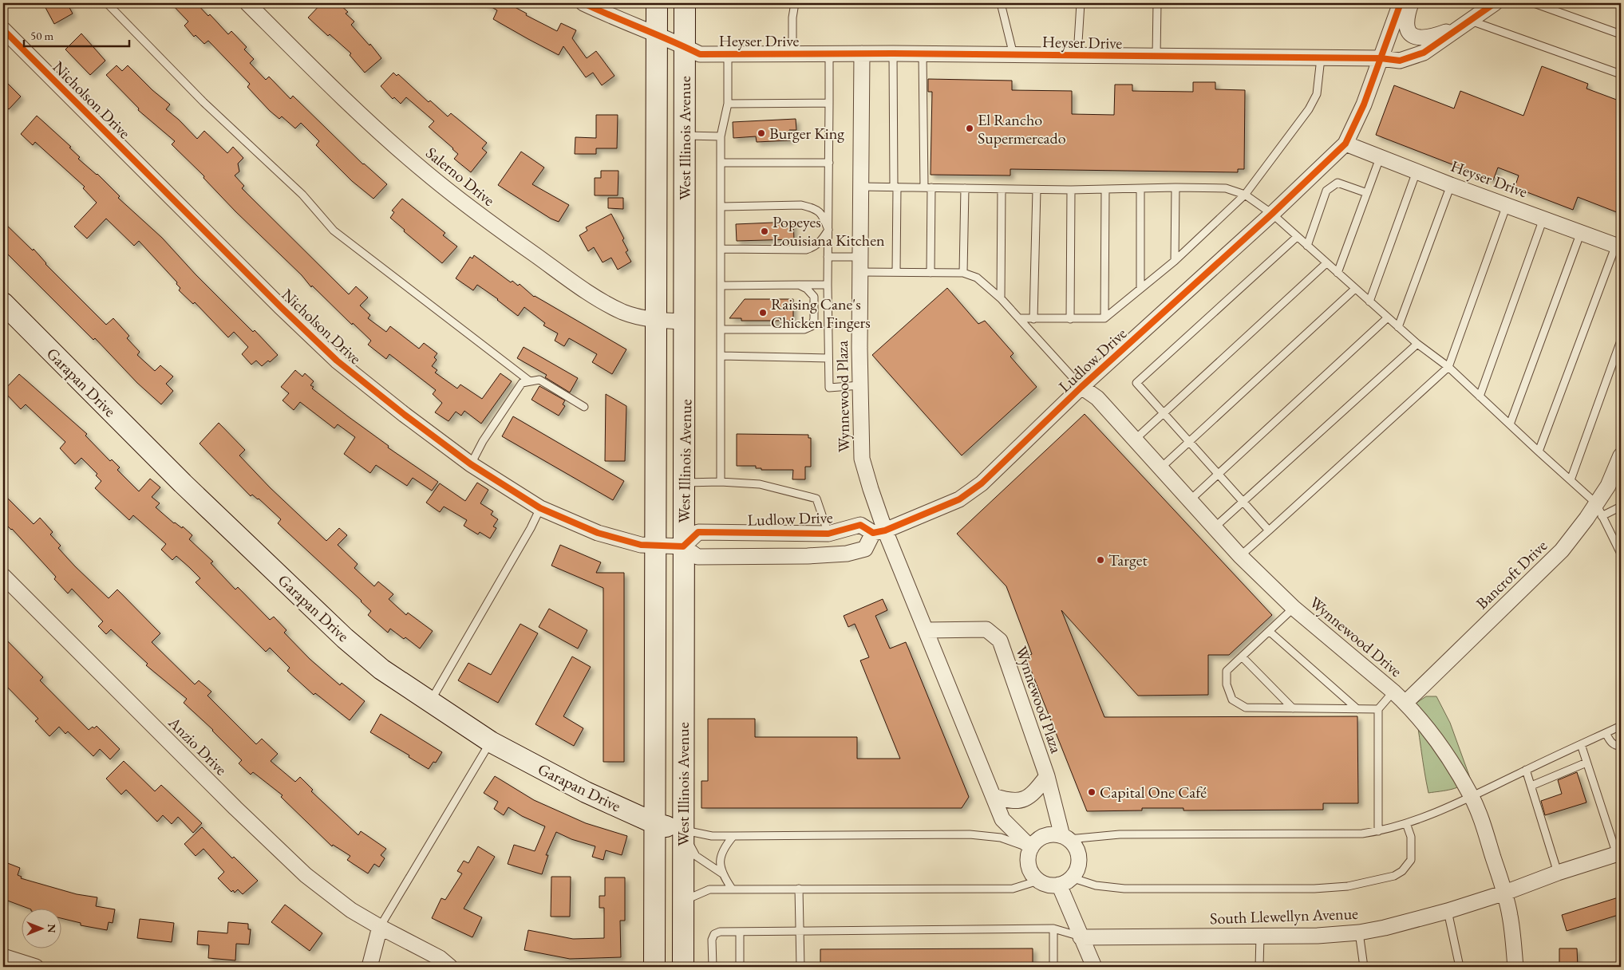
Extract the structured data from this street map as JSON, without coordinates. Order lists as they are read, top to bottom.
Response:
{
  "streets": {
    "main road": ["West Illinois Avenue", "Garapan Drive"],
    "street": [
      "Heyser Drive",
      "Nicholson Drive",
      "Salerno Drive",
      "Ludlow Drive",
      "Wynnewood Plaza",
      "Bancroft Drive",
      "Wynnewood Drive",
      "Anzio Drive",
      "South Llewellyn Avenue"
    ]
  },
  "crossings": [
    ["Heyser Drive", "West Illinois Avenue"],
    ["Heyser Drive", "Ludlow Drive"],
    ["Heyser Drive", "Wynnewood Plaza"],
    ["Nicholson Drive", "West Illinois Avenue"],
    ["Nicholson Drive", "Ludlow Drive"],
    ["West Illinois Avenue", "Salerno Drive"],
    ["West Illinois Avenue", "Ludlow Drive"],
    ["West Illinois Avenue", "Garapan Drive"],
    ["Ludlow Drive", "Wynnewood Plaza"],
    ["Ludlow Drive", "Wynnewood Drive"],
    ["Bancroft Drive", "Wynnewood Drive"],
    ["Wynnewood Drive", "South Llewellyn Avenue"]
  ],
  "places": [
    "El Rancho Supermercado",
    "Burger King",
    "Popeyes Louisiana Kitchen",
    "Raising Cane's Chicken Fingers",
    "Target",
    "Capital One Café"
  ],
  "scale_bar": "50 m",
  "north": "right"
}
